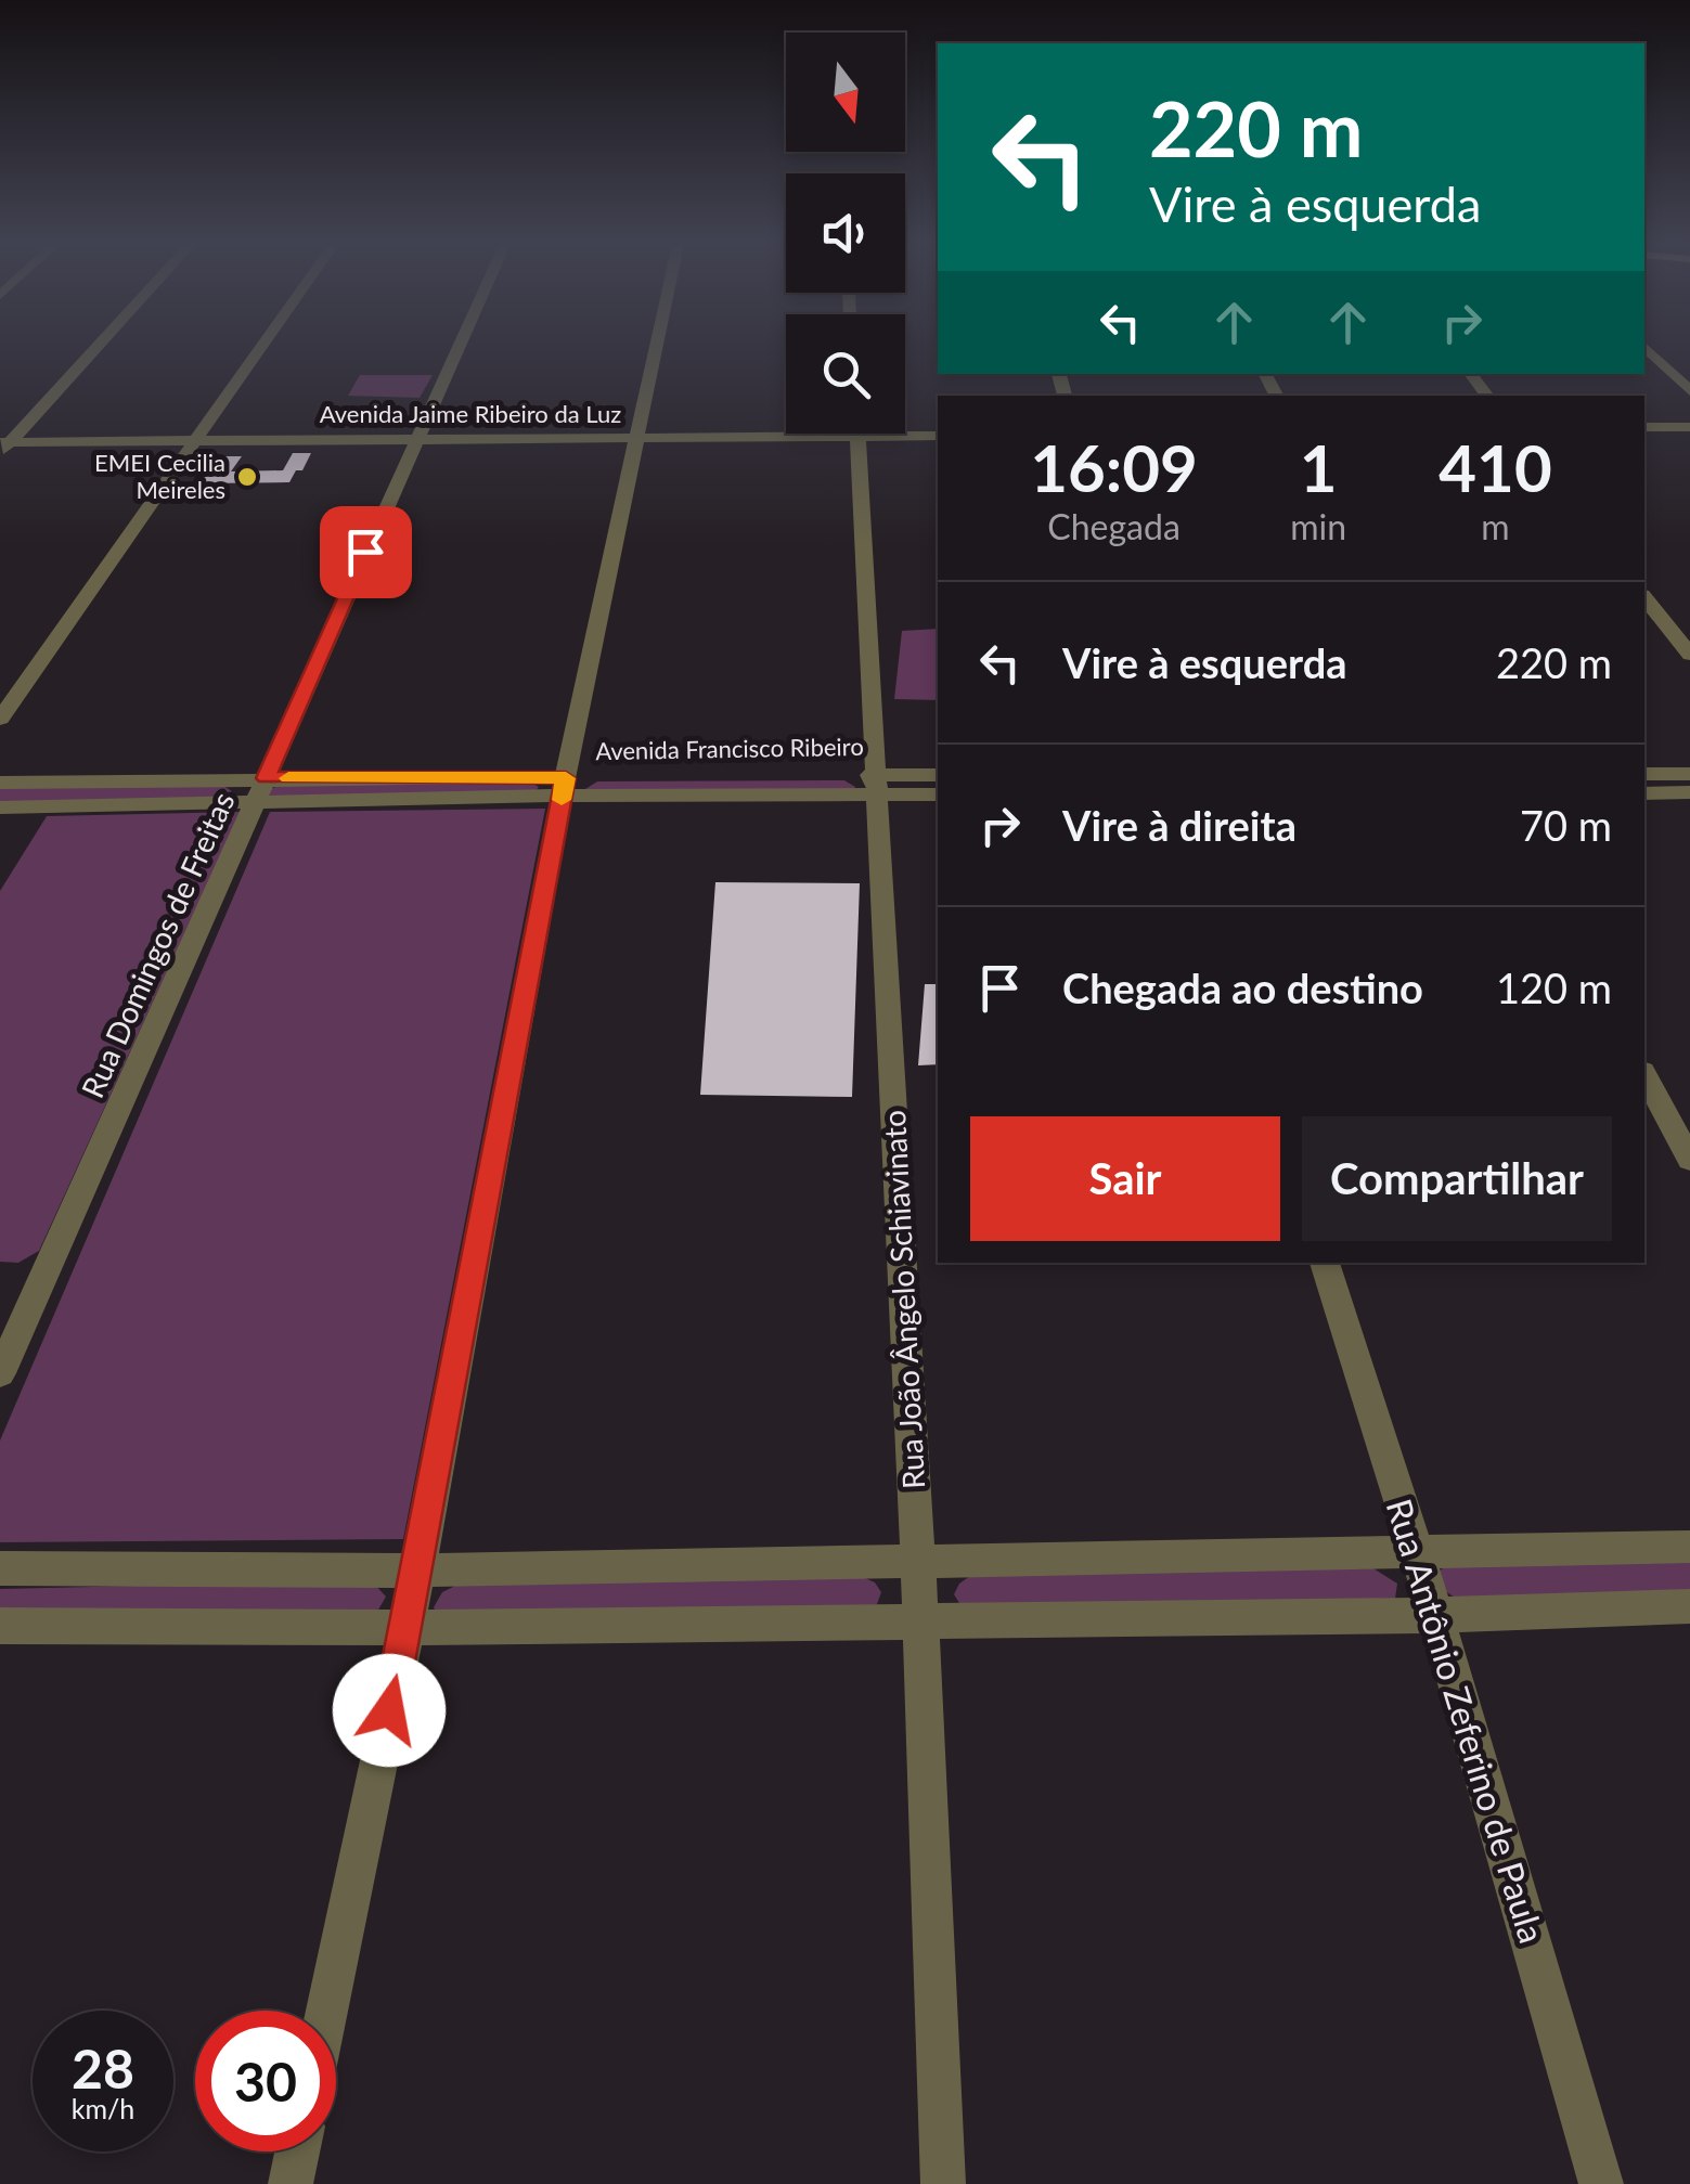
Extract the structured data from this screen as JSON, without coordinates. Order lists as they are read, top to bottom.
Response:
{
  "streets": {
    "street": [
      "Avenida Jaime Ribeiro da Luz",
      "Avenida Francisco Ribeiro",
      "Rua Domingos de Freitas",
      "Rua João Ângelo Schiavinato",
      "Rua Antônio Zeferino de Paula"
    ]
  },
  "crossings": [
    ["Avenida Jaime Ribeiro da Luz", "Rua Domingos de Freitas"],
    ["Avenida Jaime Ribeiro da Luz", "Rua João Ângelo Schiavinato"],
    ["Avenida Francisco Ribeiro", "Rua Domingos de Freitas"],
    ["Avenida Francisco Ribeiro", "Rua João Ângelo Schiavinato"]
  ],
  "places": ["EMEI Cecilia Meireles"],
  "north": "bottom",
  "page": {
    "turn": ["220 m", "Vire à esquerda"],
    "eta": [
      "16:09",
      "Chegada",
      "1",
      "min",
      "410",
      "m"
    ],
    "list": [
      {
        "name": "Vire à esquerda",
        "value": "220 m"
      },
      {
        "name": "Vire à direita",
        "value": "70 m"
      },
      {
        "name": "Chegada ao destino",
        "value": "120 m"
      }
    ],
    "buttons": ["Sair", "Compartilhar"],
    "speed": "28 km/h",
    "limit": "30"
  }
}
